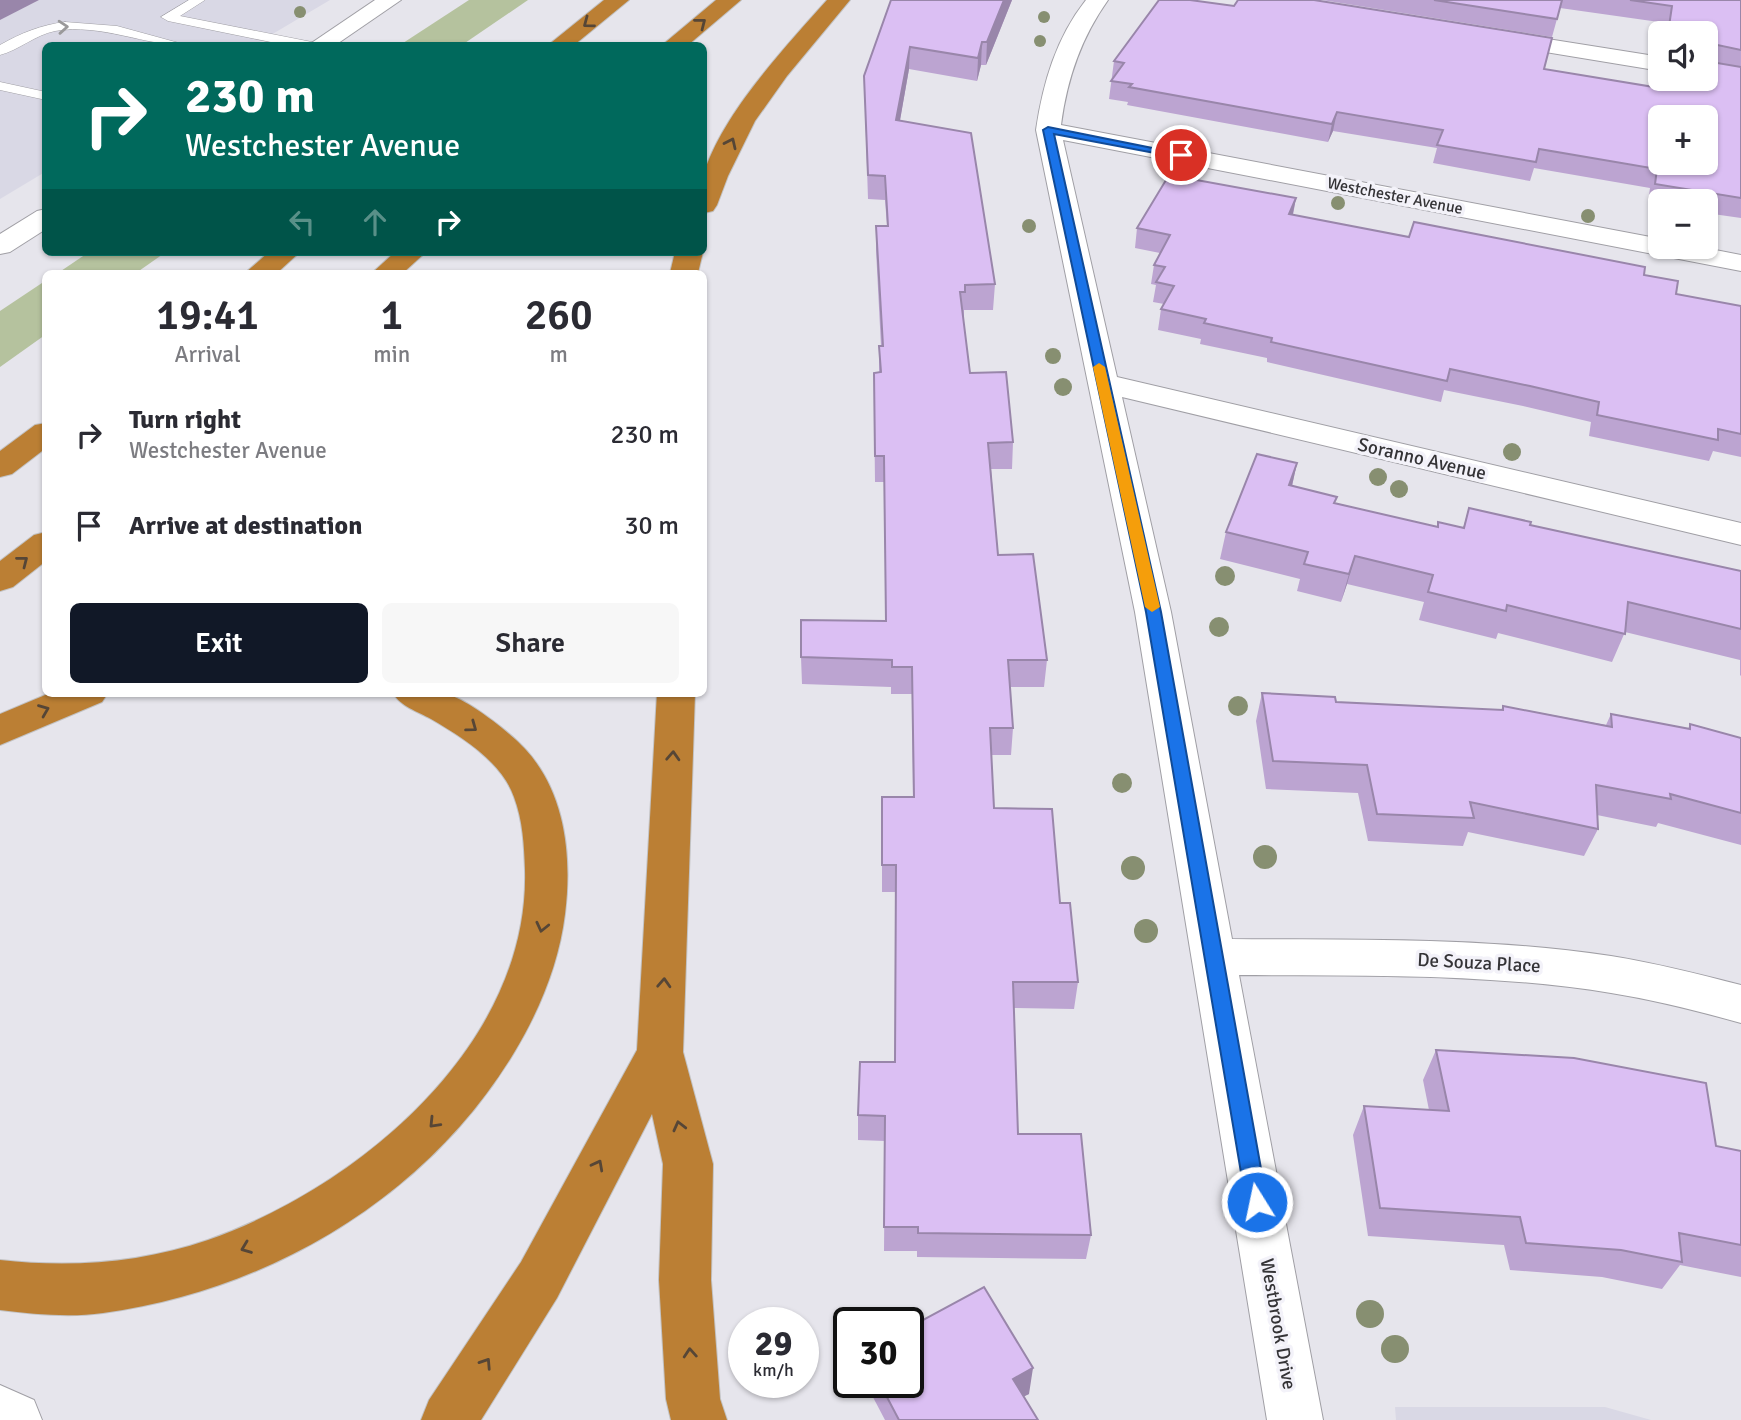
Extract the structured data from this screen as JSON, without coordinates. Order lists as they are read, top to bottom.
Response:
{
  "streets": {
    "street": [
      "Westchester Avenue",
      "Soranno Avenue",
      "De Souza Place",
      "Westbrook Drive"
    ]
  },
  "crossings": [
    ["Westchester Avenue", "Westbrook Drive"],
    ["Soranno Avenue", "Westbrook Drive"],
    ["De Souza Place", "Westbrook Drive"]
  ],
  "page": {
    "map_buttons": ["+", "−"],
    "turn": ["230 m", "Westchester Avenue"],
    "eta": [
      "19:41",
      "Arrival",
      "1",
      "min",
      "260",
      "m"
    ],
    "list": [
      {
        "name": "Turn right",
        "note": "Westchester Avenue",
        "value": "230 m"
      },
      {
        "name": "Arrive at destination",
        "value": "30 m"
      }
    ],
    "buttons": ["Exit", "Share"],
    "speed": "29 km/h",
    "limit": "30"
  }
}
